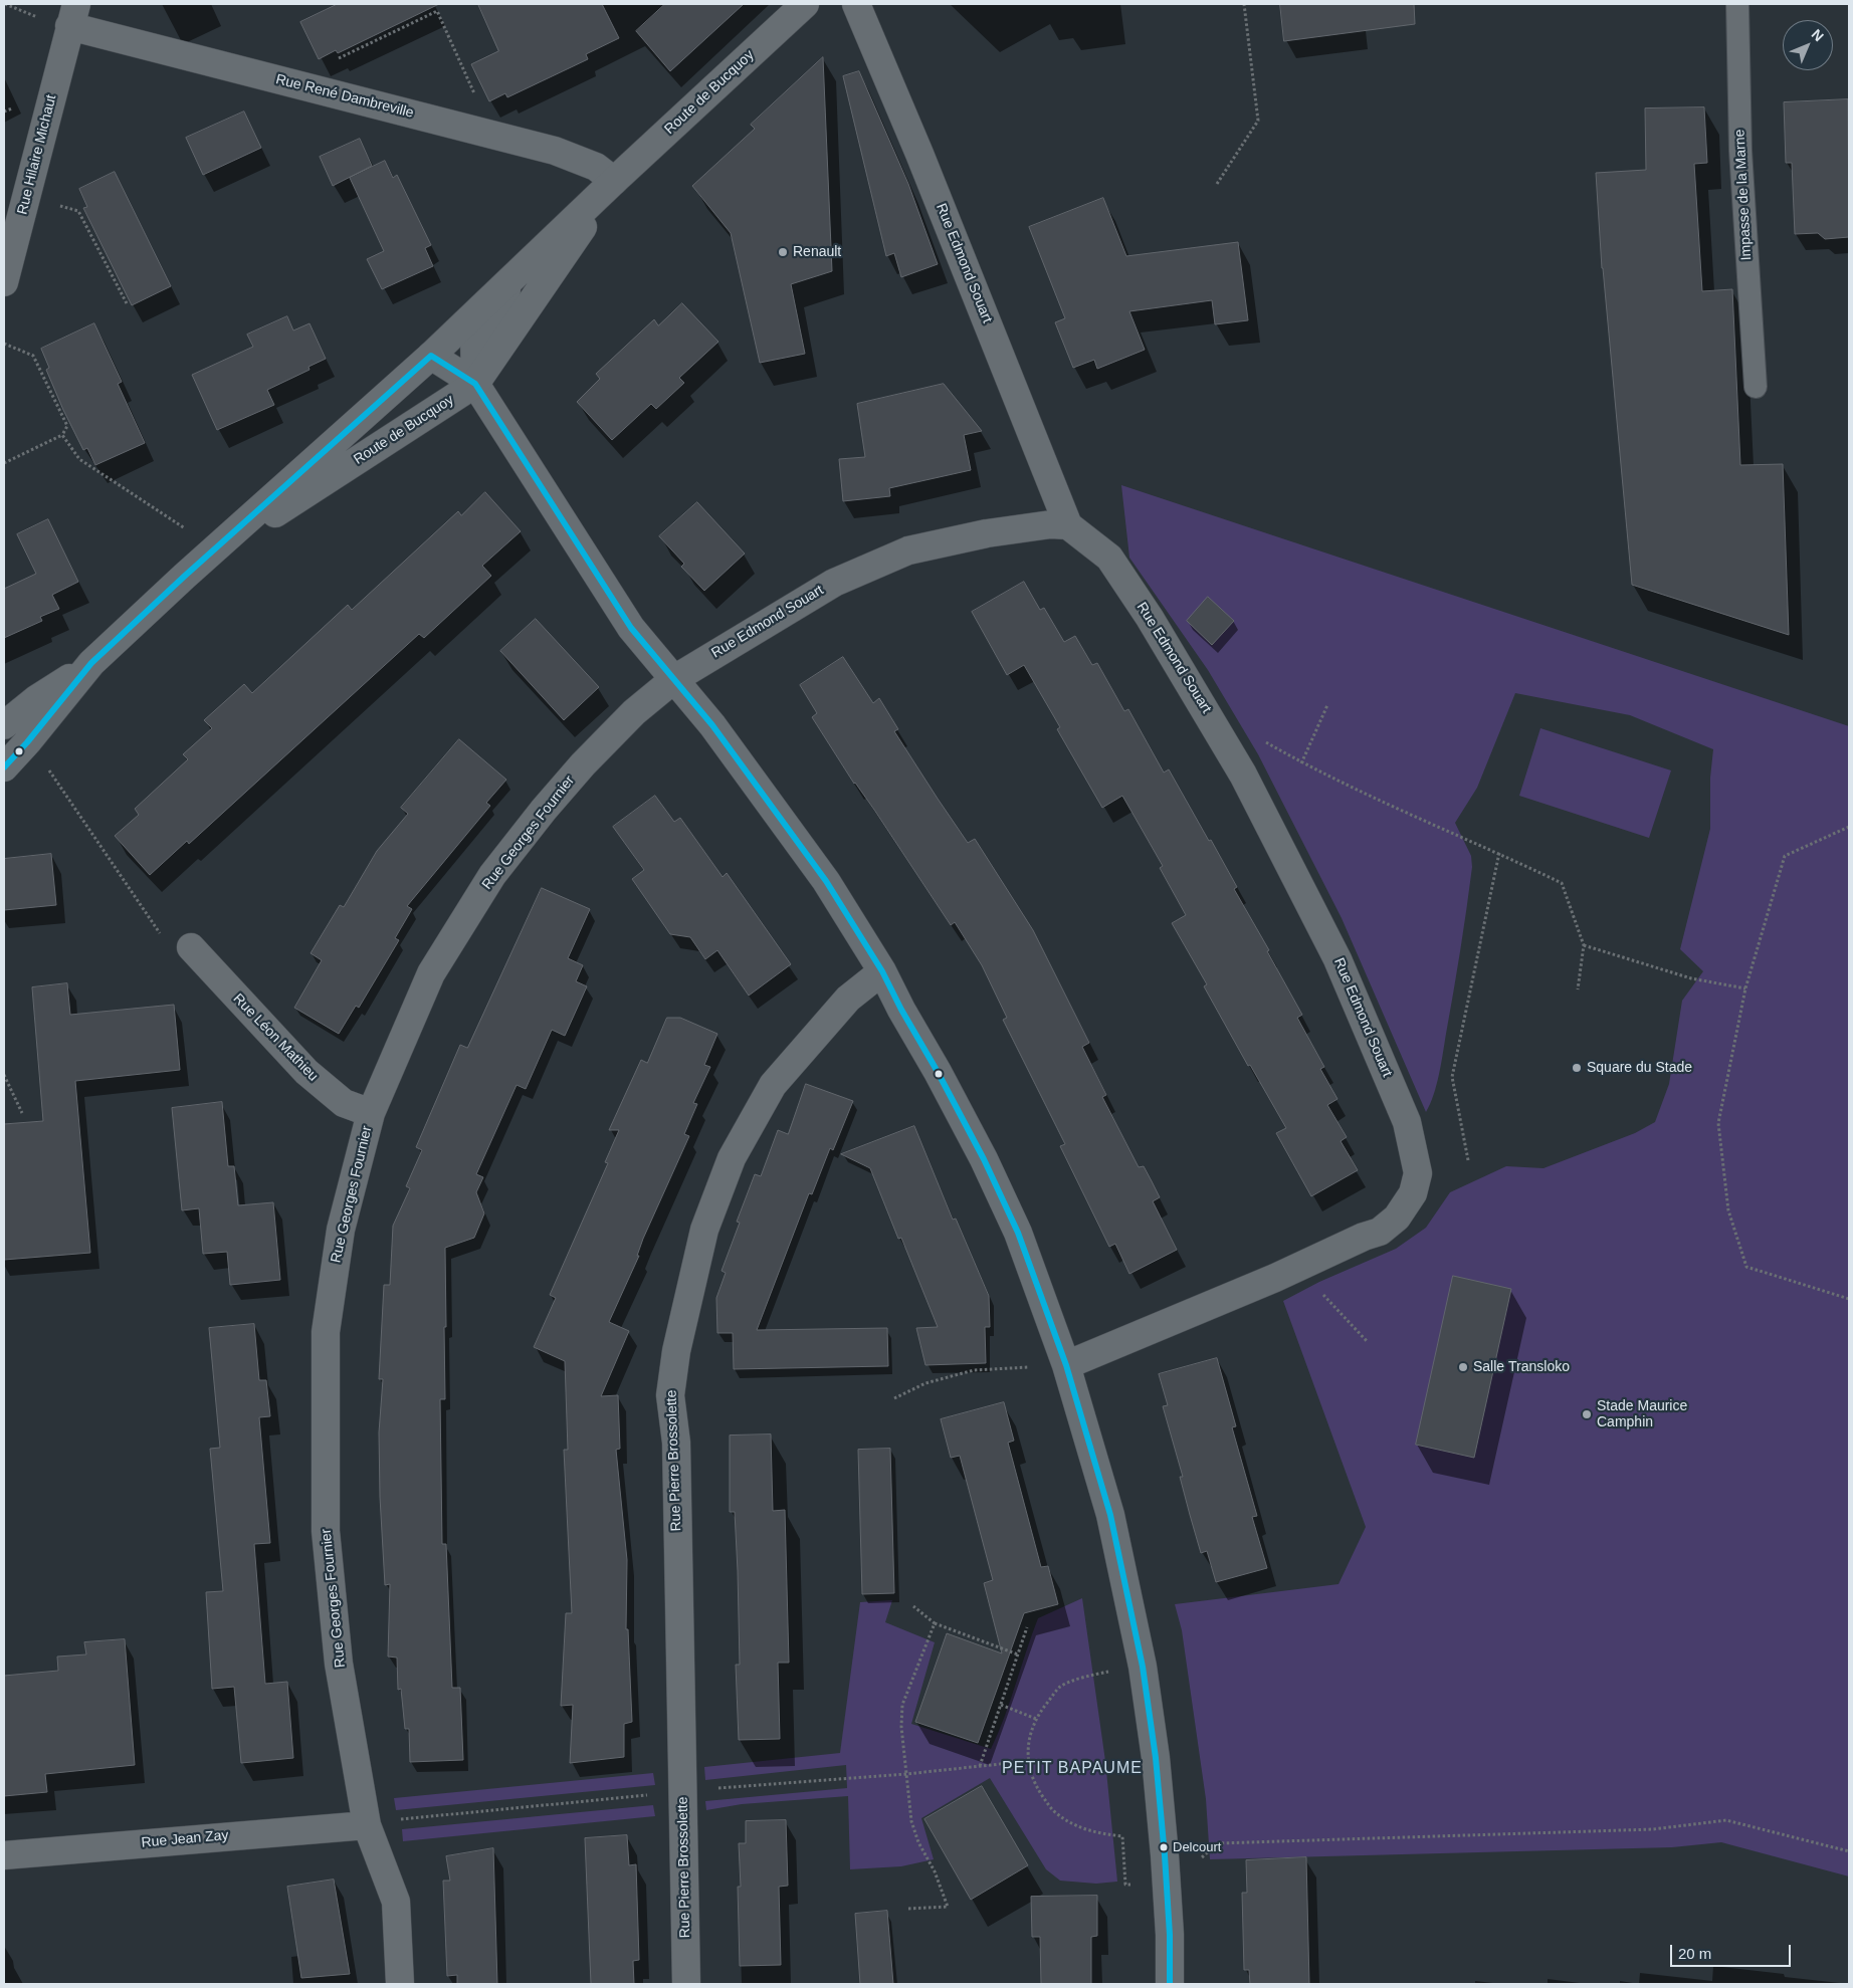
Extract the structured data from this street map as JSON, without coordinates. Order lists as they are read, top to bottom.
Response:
{
  "streets": {
    "street": [
      "Route de Bucquoy",
      "Rue René Dambreville",
      "Rue Hilaire Michaut",
      "Rue Edmond Souart",
      "Rue Georges Fournier",
      "Rue Léon Mathieu",
      "Rue Pierre Brossolette",
      "Rue Jean Zay"
    ],
    "lane": ["Impasse de la Marne"]
  },
  "crossings": [
    ["Route de Bucquoy", "Rue René Dambreville"],
    ["Rue René Dambreville", "Rue Hilaire Michaut"],
    ["Rue Edmond Souart", "Rue Georges Fournier"],
    ["Rue Georges Fournier", "Rue Léon Mathieu"],
    ["Rue Georges Fournier", "Rue Jean Zay"]
  ],
  "districts": ["PETIT BAPAUME"],
  "places": [
    "Renault",
    "Square du Stade",
    "Salle Transloko",
    "Stade Maurice Camphin",
    "Delcourt"
  ],
  "scale_bar": "20 m",
  "north": "top right"
}
